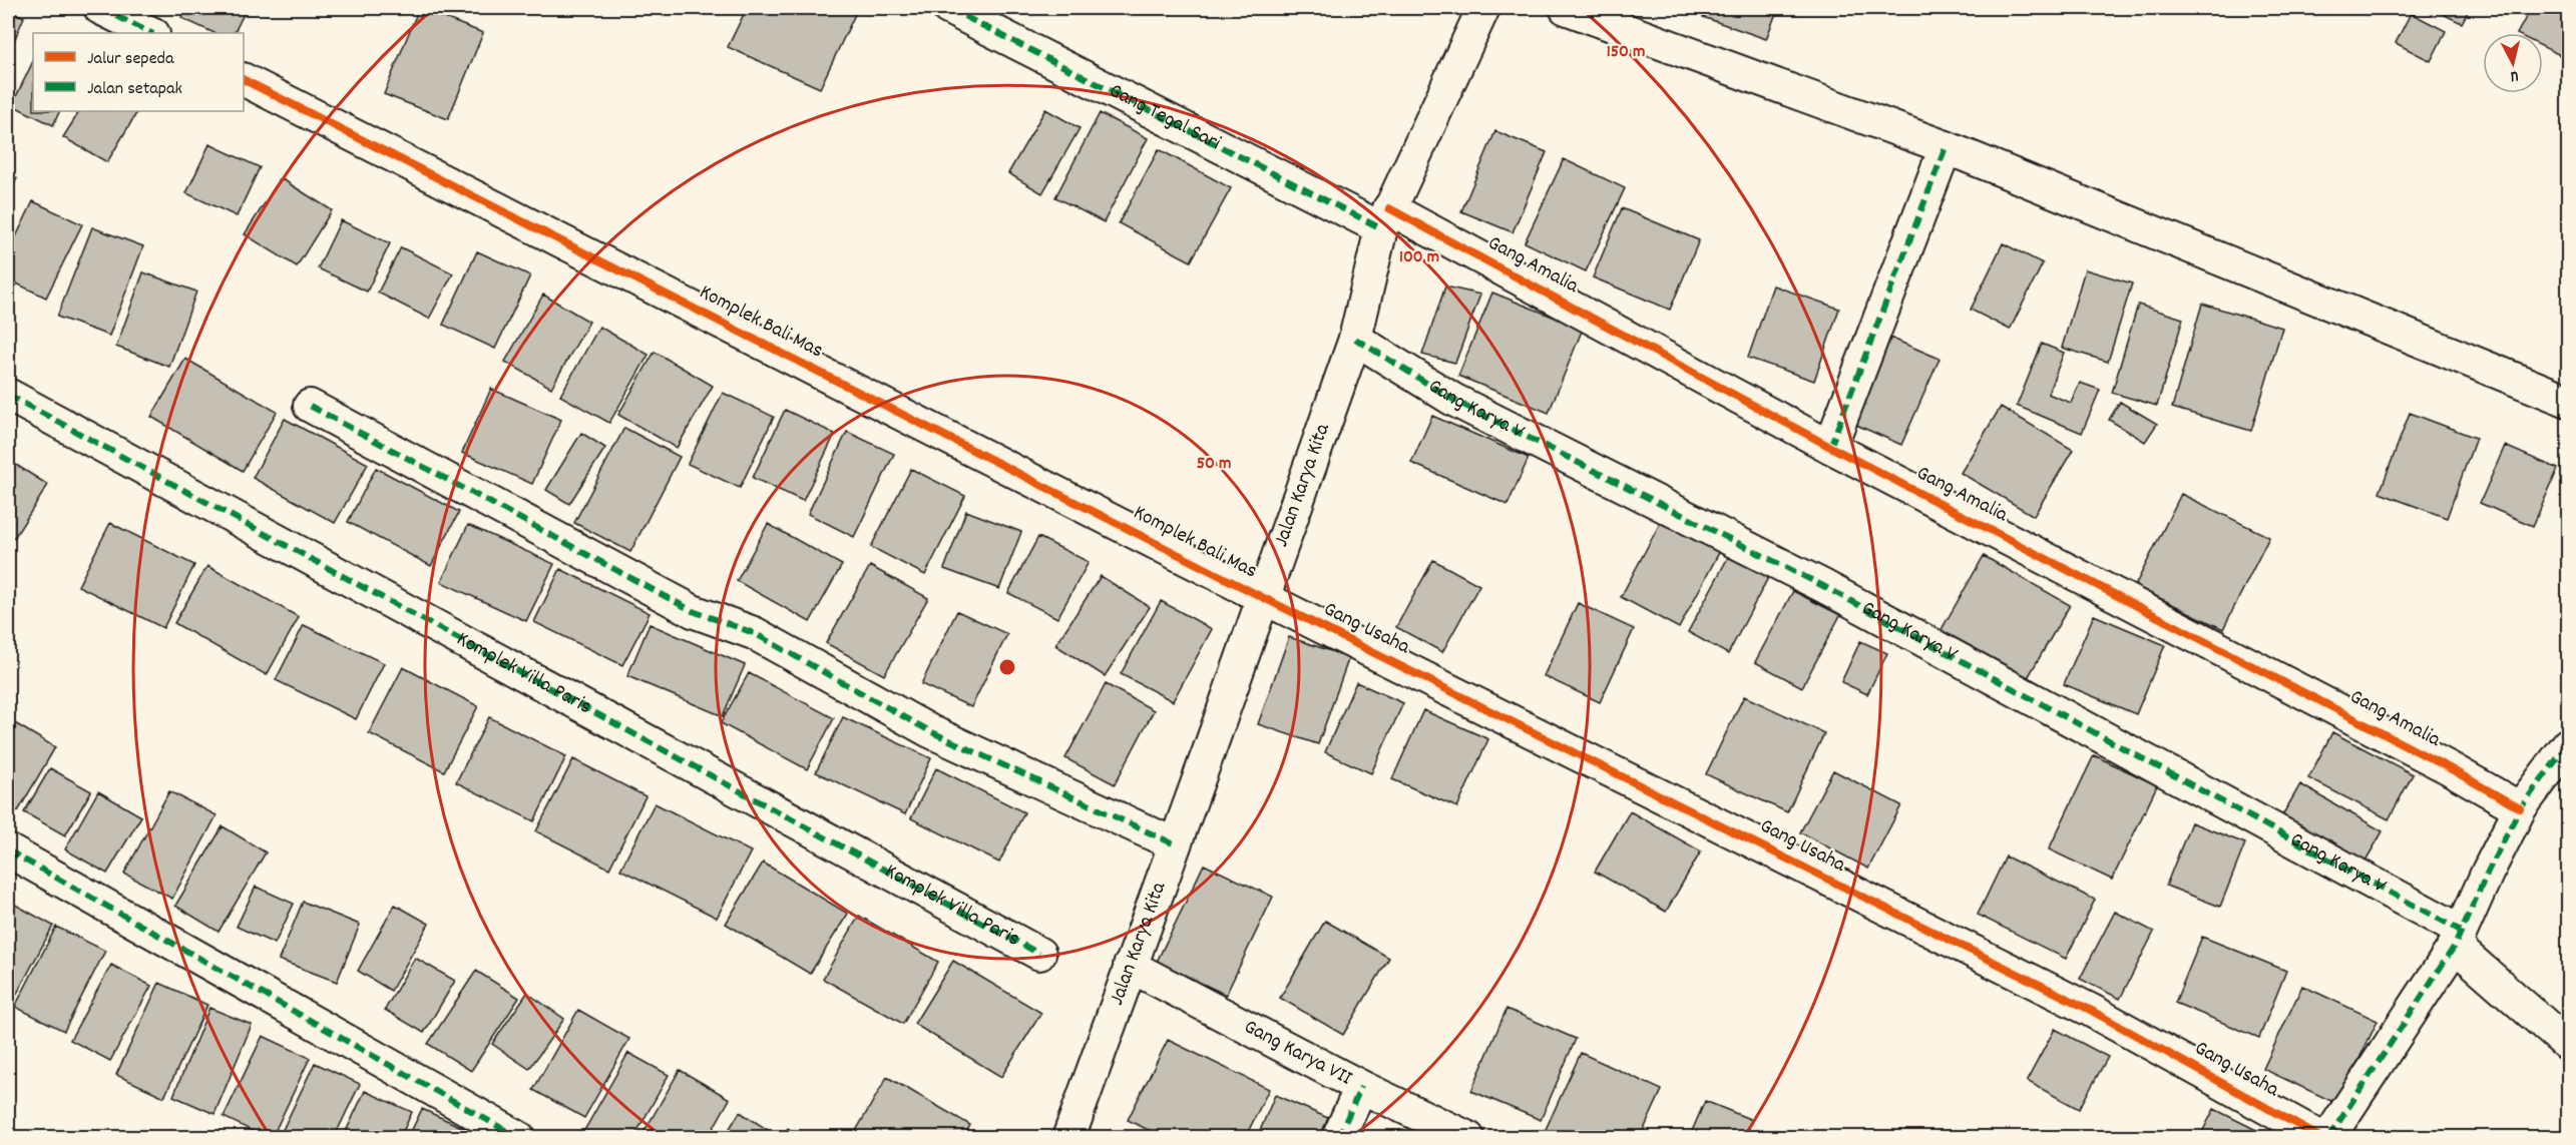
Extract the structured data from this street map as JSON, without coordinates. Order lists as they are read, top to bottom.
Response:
{
  "streets": {
    "street": [
      "Gang Tegal Sari",
      "Gang Amalia",
      "Komplek Bali Mas",
      "Gang Karya V",
      "Jalan Karya Kita",
      "Gang Usaha",
      "Komplek Villa Paris",
      "Gang Karya VII"
    ]
  },
  "crossings": [
    ["Gang Tegal Sari", "Gang Amalia"],
    ["Gang Tegal Sari", "Jalan Karya Kita"],
    ["Gang Amalia", "Jalan Karya Kita"],
    ["Komplek Bali Mas", "Jalan Karya Kita"],
    ["Komplek Bali Mas", "Gang Usaha"],
    ["Gang Karya V", "Jalan Karya Kita"],
    ["Jalan Karya Kita", "Gang Usaha"],
    ["Jalan Karya Kita", "Gang Karya VII"]
  ],
  "legend": ["Jalur sepeda", "Jalan setapak"],
  "north": "bottom",
  "rings": ["150 m", "100 m", "50 m"]
}
